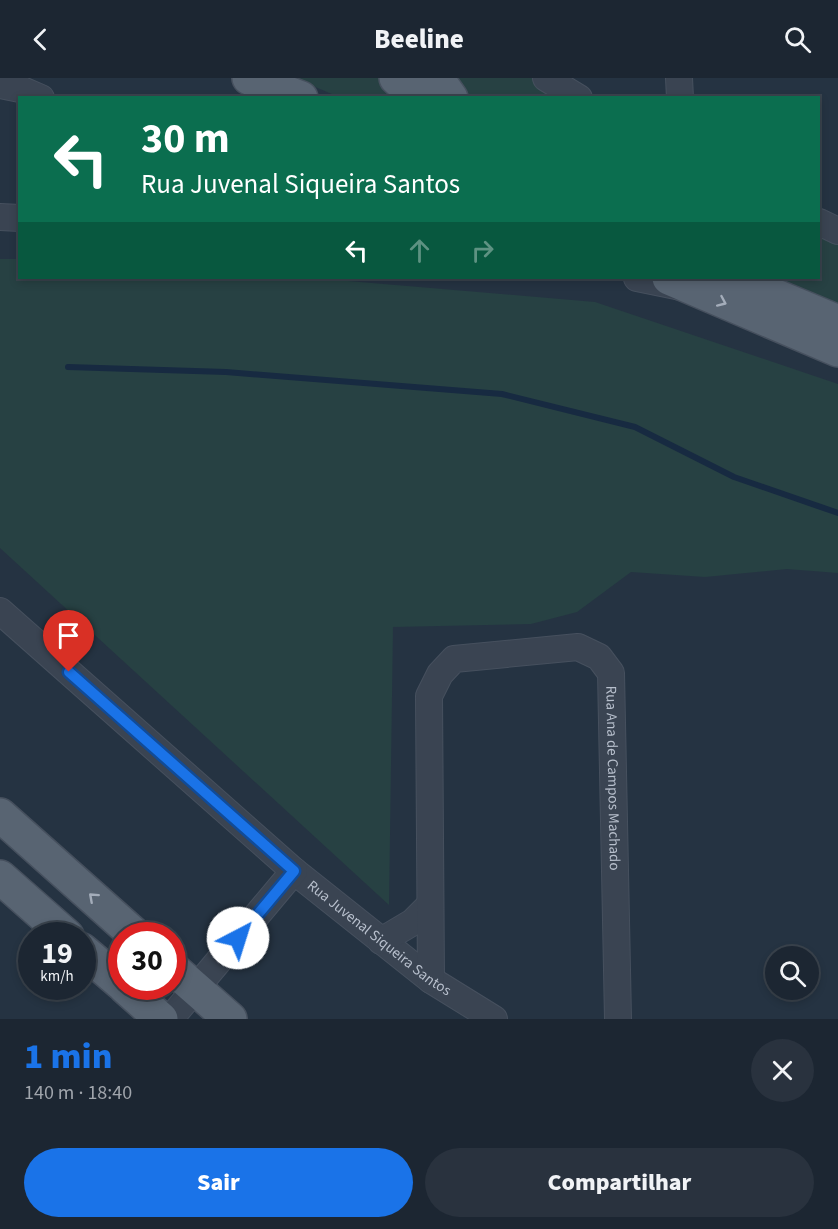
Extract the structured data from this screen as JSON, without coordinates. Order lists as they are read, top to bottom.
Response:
{
  "streets": {
    "street": ["Rua Ana de Campos Machado", "Rua Juvenal Siqueira Santos"]
  },
  "crossings": [
    ["Rua Ana de Campos Machado", "Rua Juvenal Siqueira Santos"]
  ],
  "page": {
    "header": "Beeline",
    "turn": ["30 m", "Rua Juvenal Siqueira Santos"],
    "speed": "19 km/h",
    "limit": "30",
    "heading": ["1 min", "140 m · 18:40"],
    "buttons": ["Sair", "Compartilhar"]
  }
}
